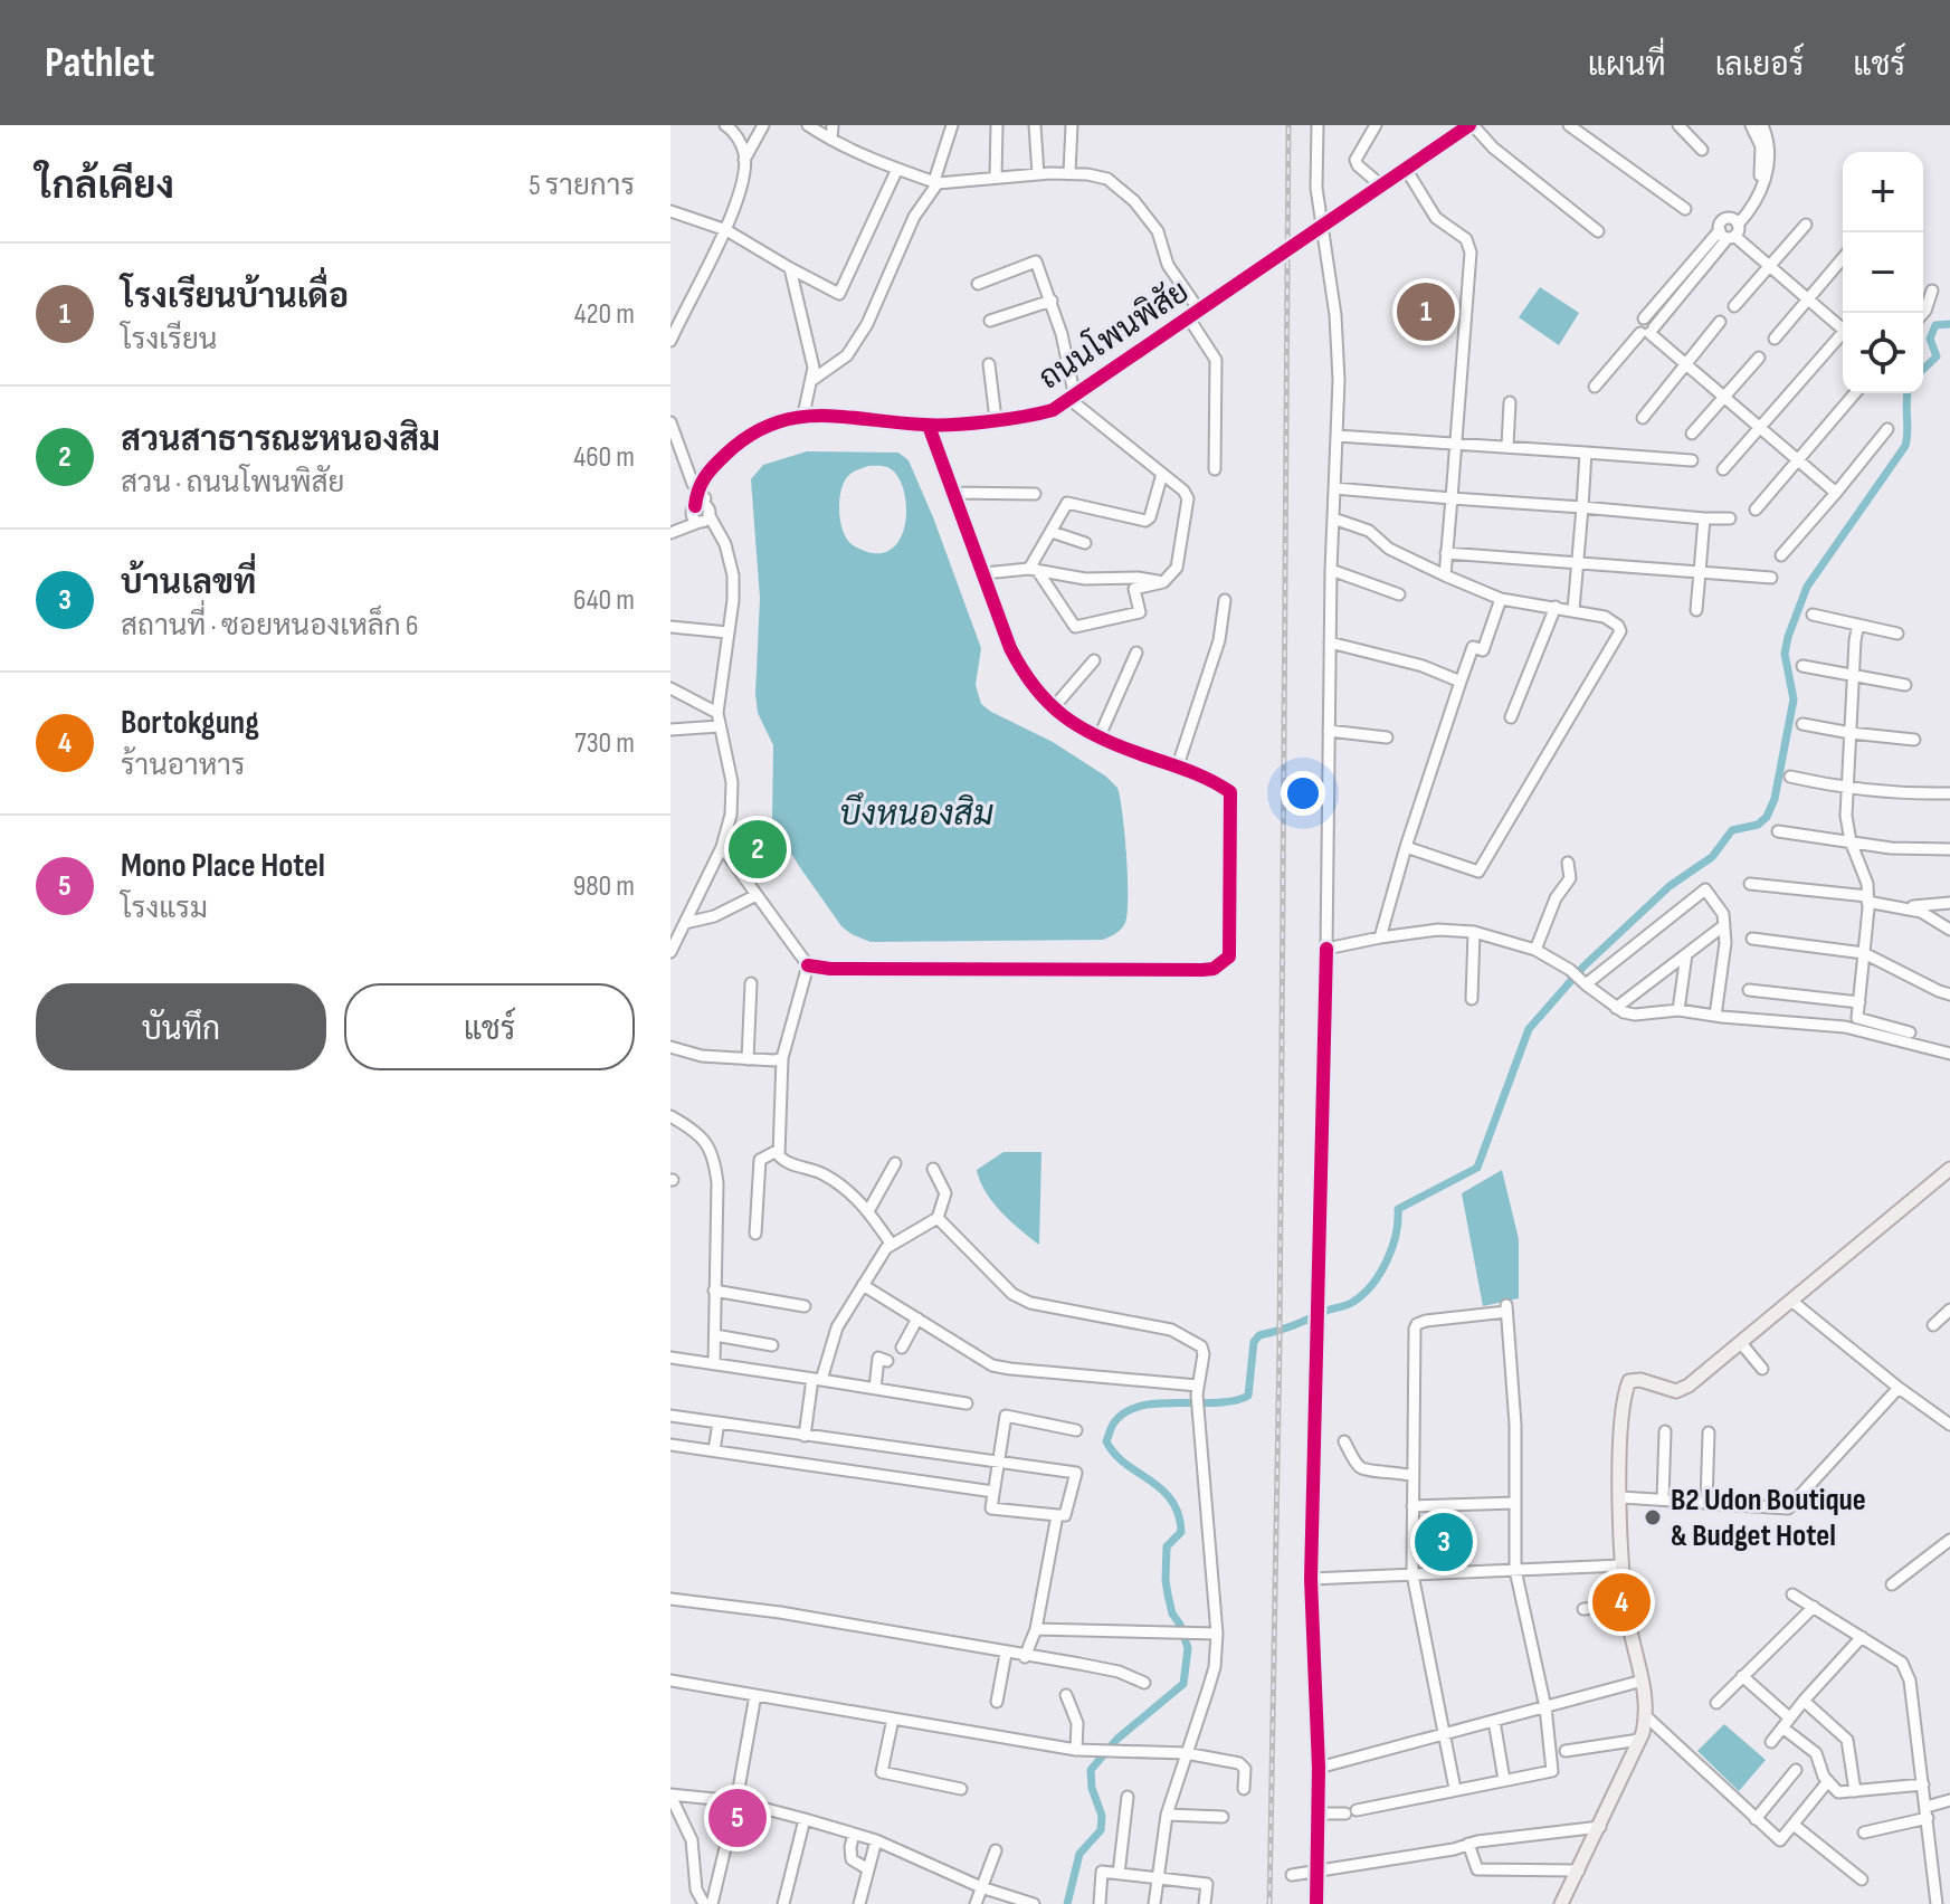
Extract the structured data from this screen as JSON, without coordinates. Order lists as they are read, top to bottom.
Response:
{
  "streets": {
    "street": ["ถนนโพนพิสัย"]
  },
  "water": ["บึงหนองสิม"],
  "places": ["B2 Udon Boutique & Budget Hotel"],
  "page": {
    "header": "Pathlet",
    "nav": ["แผนที่", "เลเยอร์", "แชร์"],
    "heading": ["ใกล้เคียง", "5 รายการ"],
    "map_buttons": ["+", "−"],
    "list": [
      {
        "mark": "1",
        "name": "โรงเรียนบ้านเดื่อ",
        "note": "โรงเรียน",
        "value": "420 m"
      },
      {
        "mark": "2",
        "name": "สวนสาธารณะหนองสิม",
        "note": "สวน · ถนนโพนพิสัย",
        "value": "460 m"
      },
      {
        "mark": "3",
        "name": "บ้านเลขที่",
        "note": "สถานที่ · ซอยหนองเหล็ก 6",
        "value": "640 m"
      },
      {
        "mark": "4",
        "name": "Bortokgung",
        "note": "ร้านอาหาร",
        "value": "730 m"
      },
      {
        "mark": "5",
        "name": "Mono Place Hotel",
        "note": "โรงแรม",
        "value": "980 m"
      }
    ],
    "pins": [
      "1",
      "2",
      "3",
      "4",
      "5"
    ],
    "buttons": ["บันทึก", "แชร์"]
  }
}
